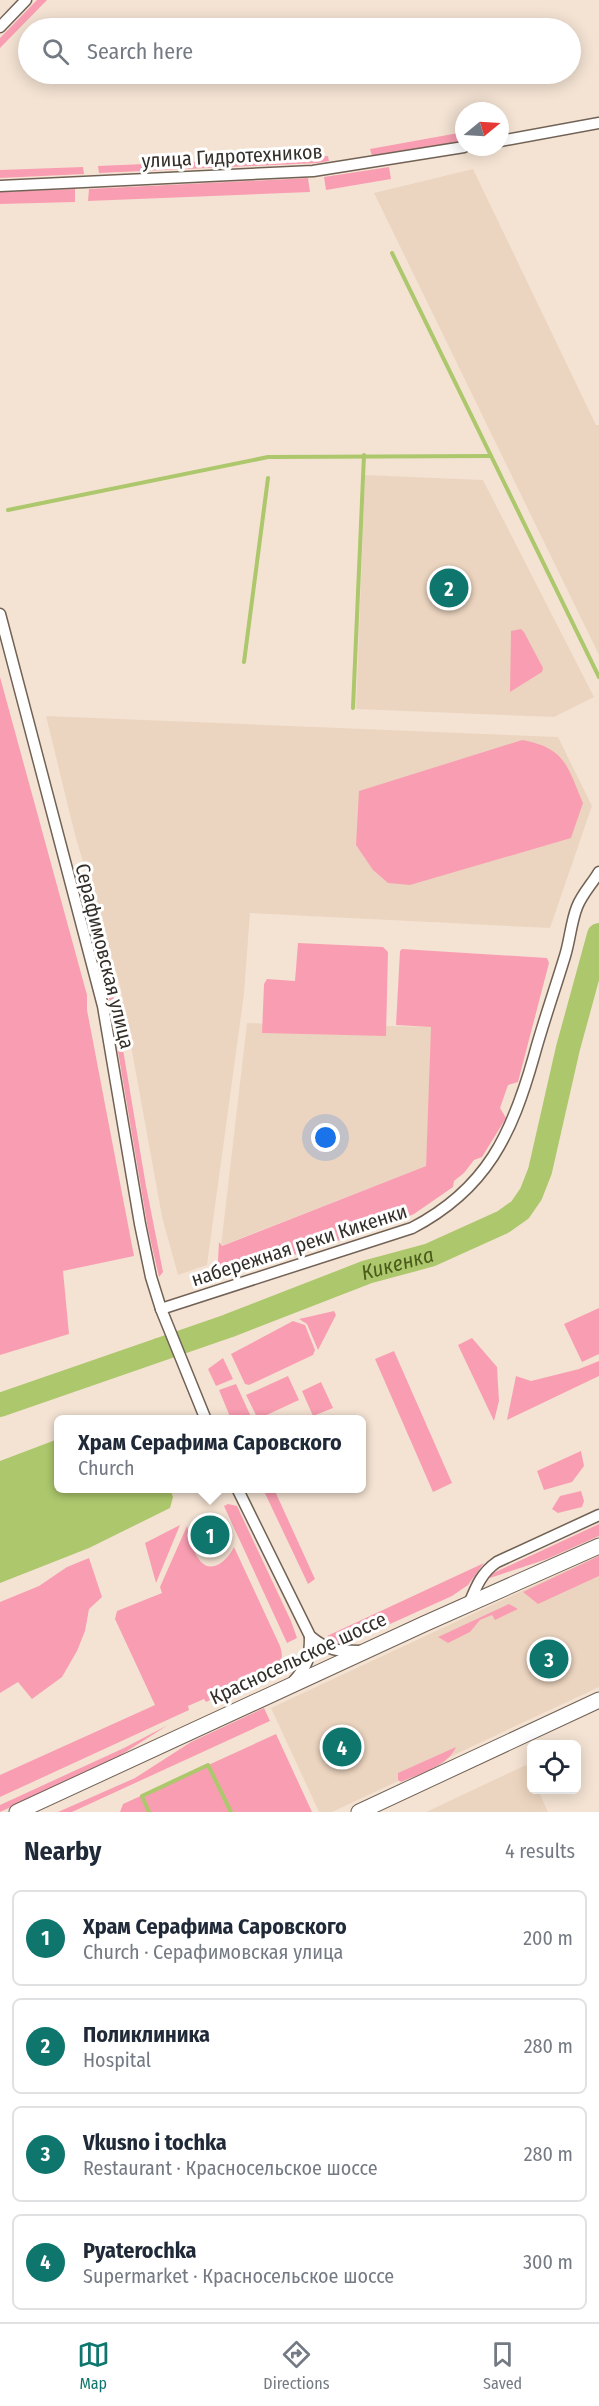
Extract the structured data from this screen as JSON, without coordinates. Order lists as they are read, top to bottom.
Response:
{
  "streets": {
    "main road": ["Красносельское шоссе"],
    "street": ["улица Гидротехников", "Серафимовская улица", "набережная реки Кикенки"]
  },
  "crossings": [
    ["Серафимовская улица", "набережная реки Кикенки"]
  ],
  "water": ["Кикенка"],
  "north": "right",
  "page": {
    "search": "Search here",
    "pins": [
      "2",
      "1",
      "3",
      "4"
    ],
    "popup": ["Храм Серафима Саровского", "Church"],
    "heading": ["Nearby", "4 results"],
    "list": [
      {
        "mark": "1",
        "name": "Храм Серафима Саровского",
        "note": "Church · Серафимовская улица",
        "value": "200 m"
      },
      {
        "mark": "2",
        "name": "Поликлиника",
        "note": "Hospital",
        "value": "280 m"
      },
      {
        "mark": "3",
        "name": "Vkusno i tochka",
        "note": "Restaurant · Красносельское шоссе",
        "value": "280 m"
      },
      {
        "mark": "4",
        "name": "Pyaterochka",
        "note": "Supermarket · Красносельское шоссе",
        "value": "300 m"
      }
    ],
    "nav": ["Map", "Directions", "Saved"]
  }
}
